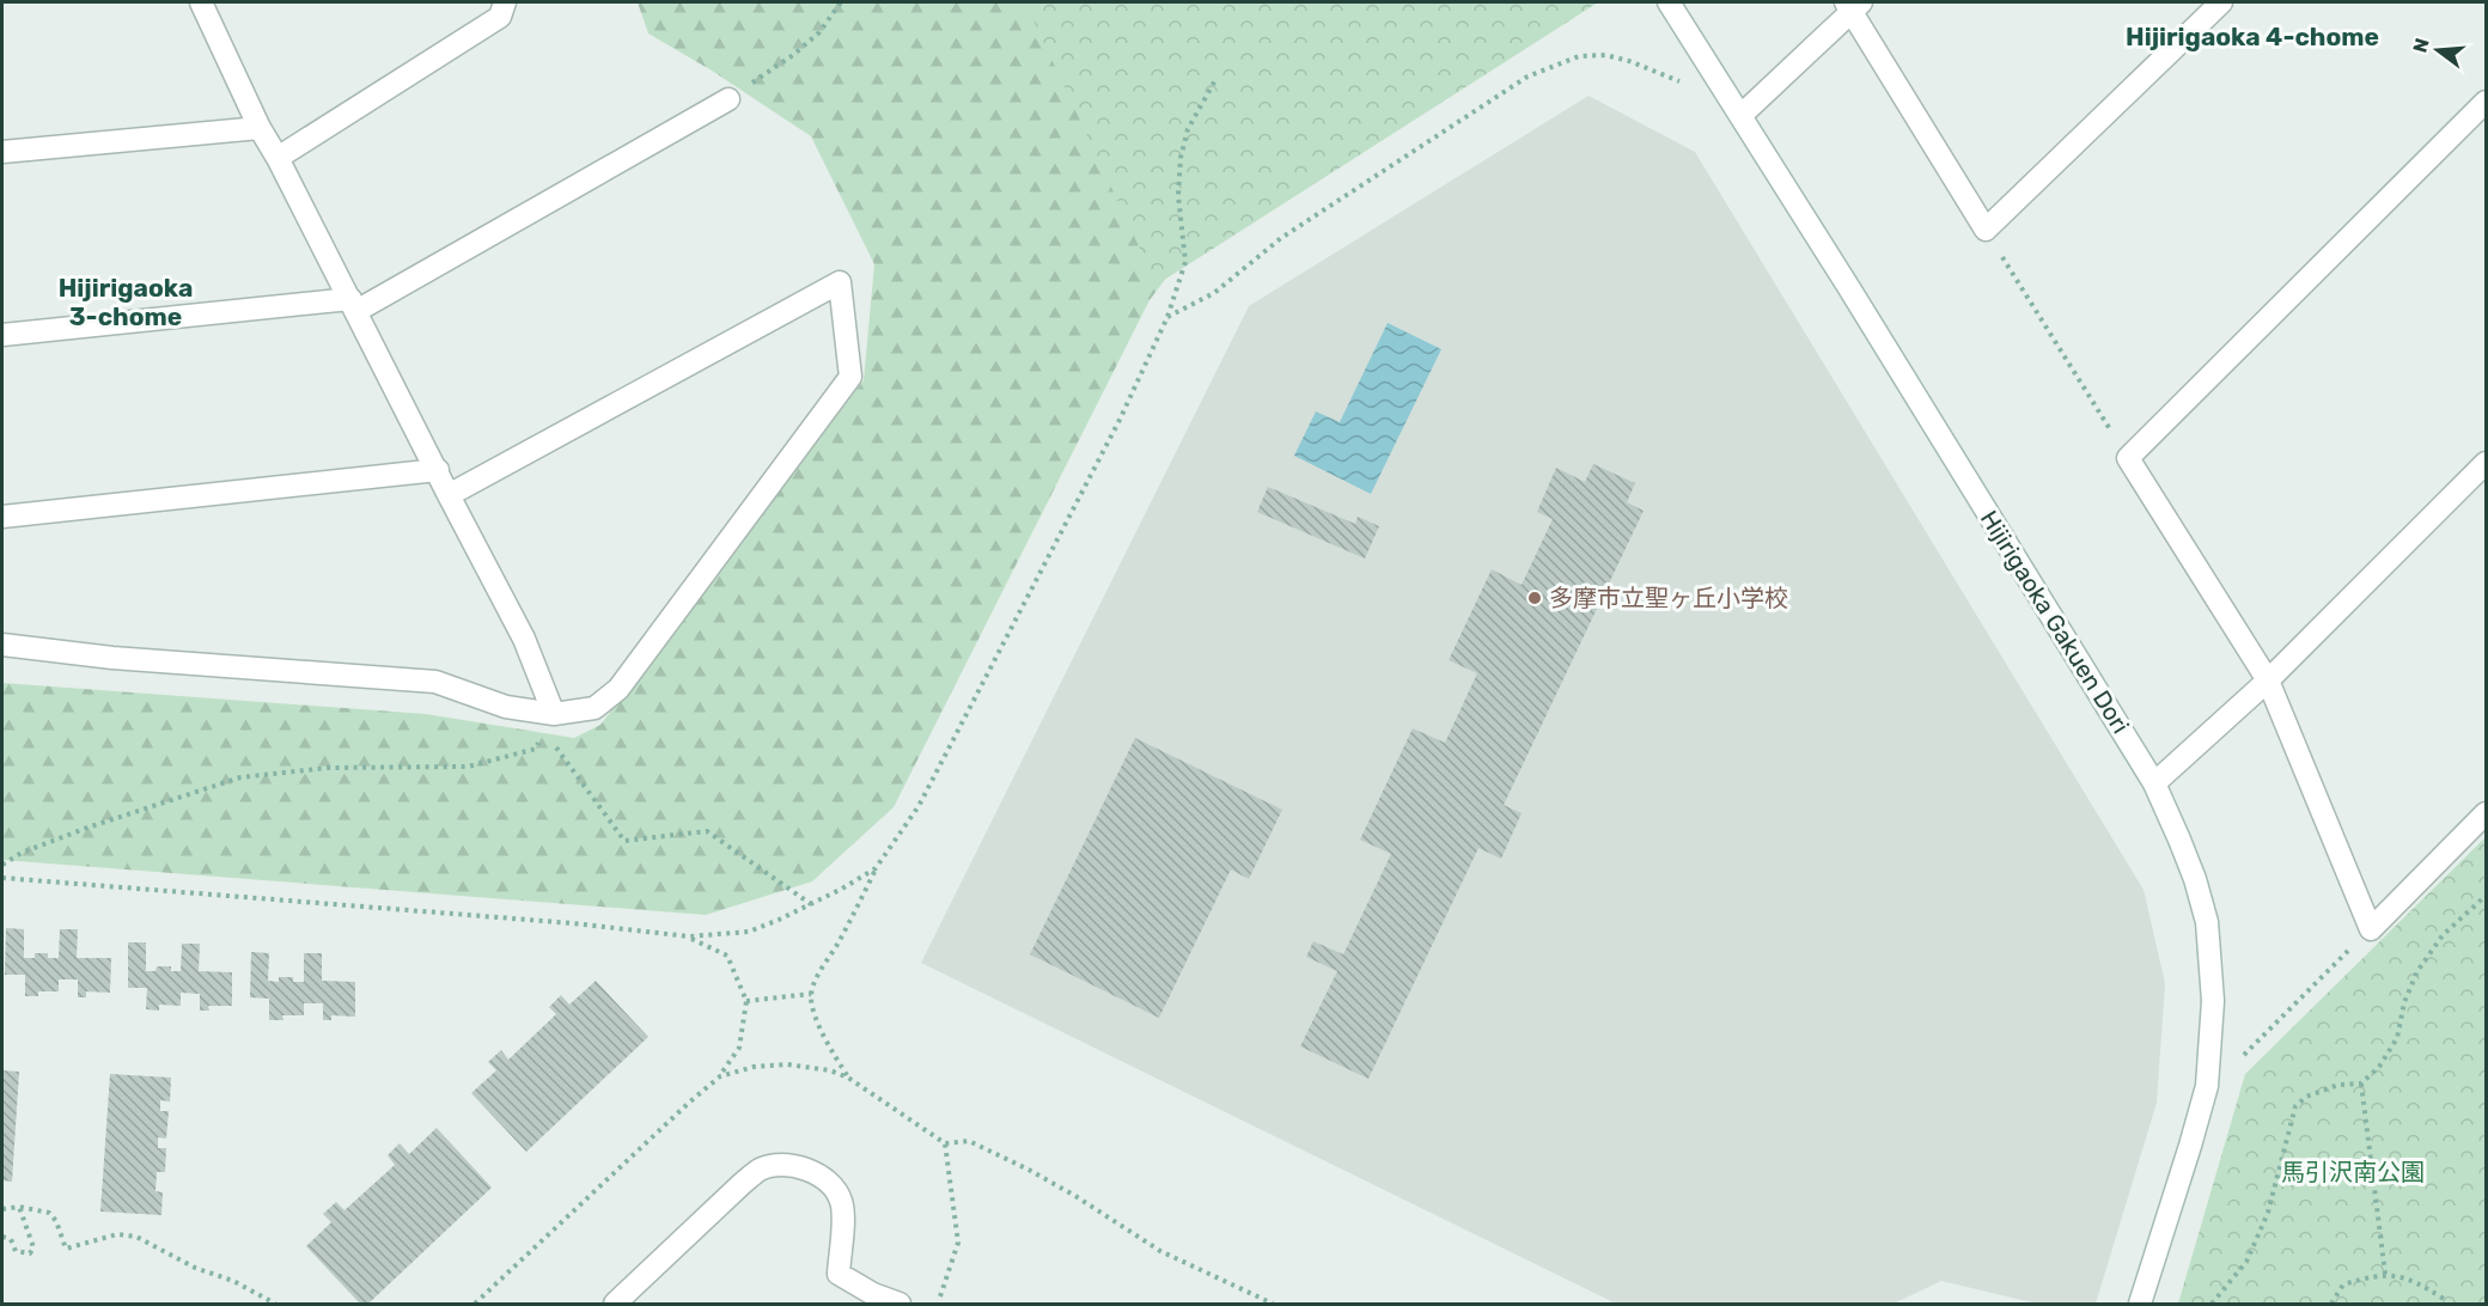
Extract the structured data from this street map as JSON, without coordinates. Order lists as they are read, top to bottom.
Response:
{
  "streets": {
    "street": ["Hijirigaoka Gakuen Dori"]
  },
  "districts": ["Hijirigaoka 4-chome", "Hijirigaoka 3-chome"],
  "parks": ["馬引沢南公園"],
  "places": ["多摩市立聖ヶ丘小学校"],
  "north": "left"
}
